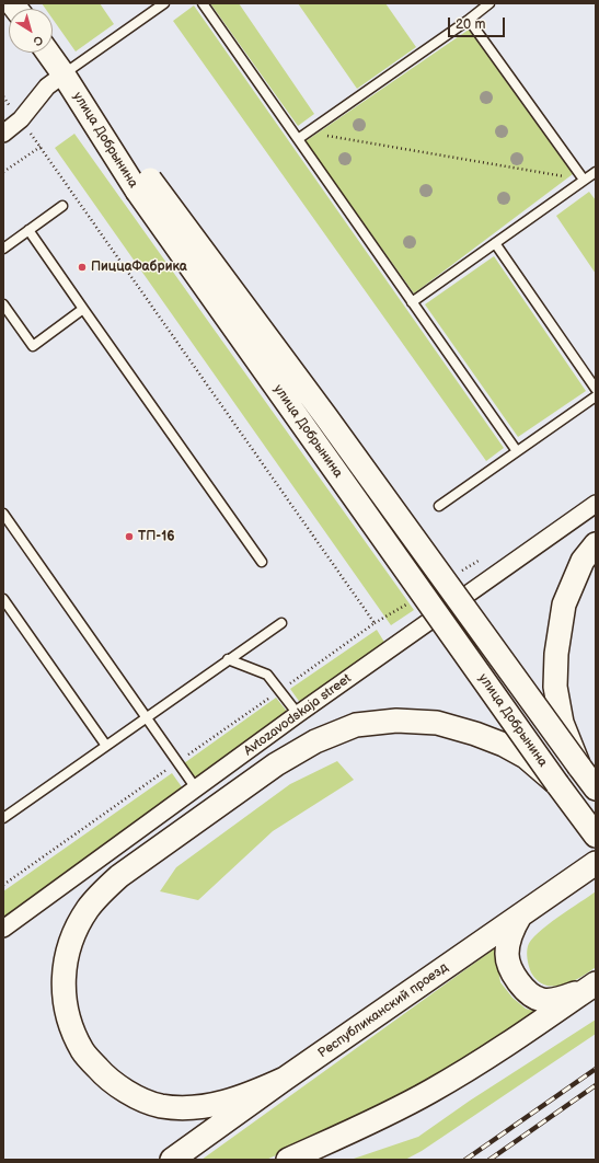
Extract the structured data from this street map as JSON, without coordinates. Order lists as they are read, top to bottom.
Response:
{
  "streets": {
    "main road": ["улица Добрынина", "Республиканский проезд"],
    "street": ["Avtozavodskaja street"]
  },
  "places": ["ПиццаФабрика", "ТП-16"],
  "scale_bar": "20 m",
  "north": "bottom right"
}
